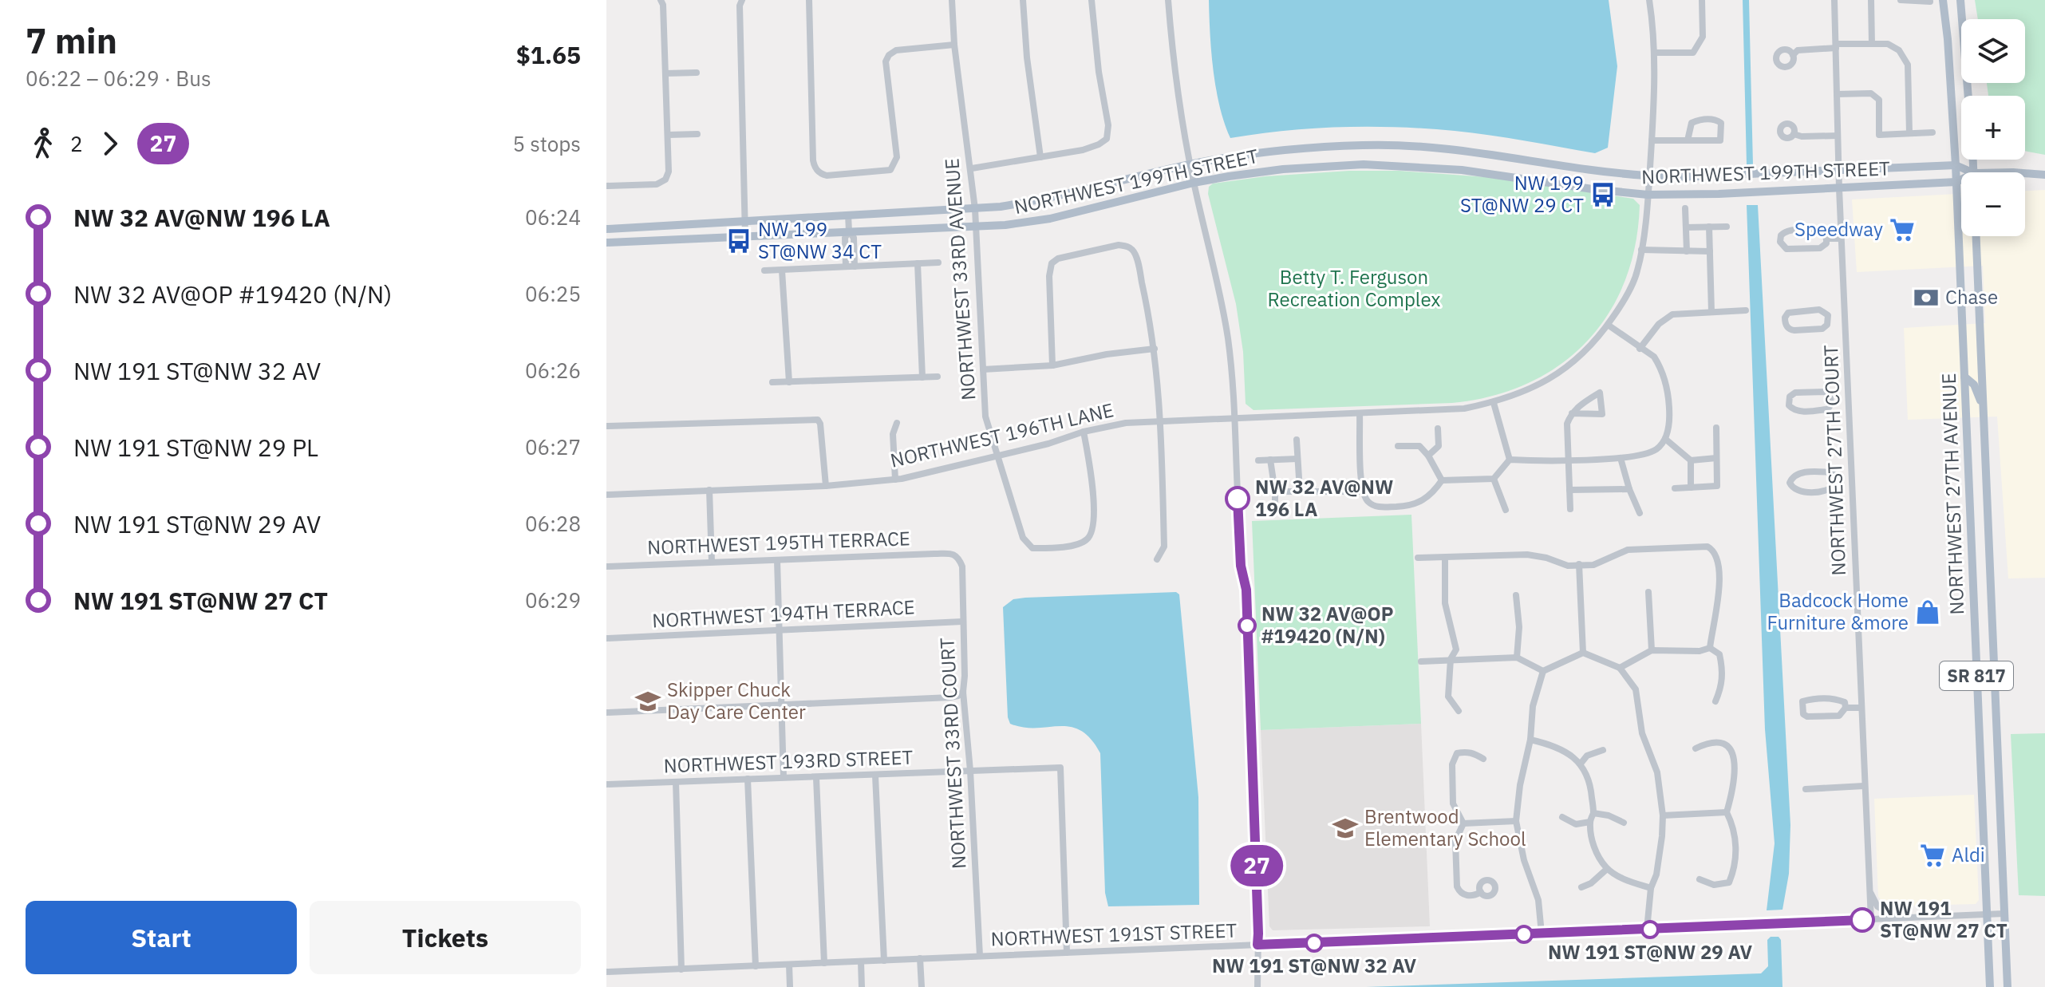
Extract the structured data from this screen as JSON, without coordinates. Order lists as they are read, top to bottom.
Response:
{
  "streets": {
    "main road": ["NORTHWEST 199TH STREET", "NORTHWEST 27TH AVENUE", "SR 817"],
    "street": [
      "NORTHWEST 33RD AVENUE",
      "NORTHWEST 196TH LANE",
      "NORTHWEST 27TH COURT",
      "NORTHWEST 195TH TERRACE",
      "NORTHWEST 194TH TERRACE",
      "NORTHWEST 33RD COURT",
      "NORTHWEST 193RD STREET",
      "NORTHWEST 191ST STREET"
    ]
  },
  "crossings": [
    ["NORTHWEST 199TH STREET", "NORTHWEST 33RD AVENUE"],
    ["NORTHWEST 199TH STREET", "NORTHWEST 196TH LANE"],
    ["NORTHWEST 199TH STREET", "NORTHWEST 27TH COURT"],
    ["NORTHWEST 199TH STREET", "NORTHWEST 27TH AVENUE"],
    ["NORTHWEST 33RD AVENUE", "NORTHWEST 196TH LANE"],
    ["NORTHWEST 27TH COURT", "NORTHWEST 191ST STREET"],
    ["NORTHWEST 27TH AVENUE", "NORTHWEST 191ST STREET"],
    ["NORTHWEST 195TH TERRACE", "NORTHWEST 33RD COURT"],
    ["NORTHWEST 194TH TERRACE", "NORTHWEST 33RD COURT"],
    ["NORTHWEST 33RD COURT", "NORTHWEST 193RD STREET"],
    ["NORTHWEST 33RD COURT", "NORTHWEST 191ST STREET"],
    ["NORTHWEST 193RD STREET", "NORTHWEST 191ST STREET"]
  ],
  "parks": ["Betty T. Ferguson Recreation Complex"],
  "places": {
    "bus stop": ["NW 199 ST@NW 29 CT", "NW 199 ST@NW 34 CT"],
    "supermarket": ["Speedway", "Aldi"],
    "bank": ["Chase"],
    "other": [
      "NW 32 AV@NW 196 LA",
      "NW 32 AV@OP #19420 (N/N)",
      "NW 191 ST@NW 27 CT",
      "NW 191 ST@NW 29 AV",
      "NW 191 ST@NW 32 AV"
    ],
    "shop": ["Badcock Home Furniture &more"],
    "school or university": ["Skipper Chuck Day Care Center", "Brentwood Elementary School"]
  },
  "lines": ["bus line 27"],
  "page": {
    "heading": ["7 min", "06:22 – 06:29 · Bus", "$1.65"],
    "on_map": "27",
    "map_buttons": ["+", "−"],
    "legs": ["2", "27", "5 stops"],
    "list": [
      {
        "name": "NW 32 AV@NW 196 LA",
        "value": "06:24"
      },
      {
        "name": "NW 32 AV@OP #19420 (N/N)",
        "value": "06:25"
      },
      {
        "name": "NW 191 ST@NW 32 AV",
        "value": "06:26"
      },
      {
        "name": "NW 191 ST@NW 29 PL",
        "value": "06:27"
      },
      {
        "name": "NW 191 ST@NW 29 AV",
        "value": "06:28"
      },
      {
        "name": "NW 191 ST@NW 27 CT",
        "value": "06:29"
      }
    ],
    "buttons": ["Start", "Tickets"]
  }
}
